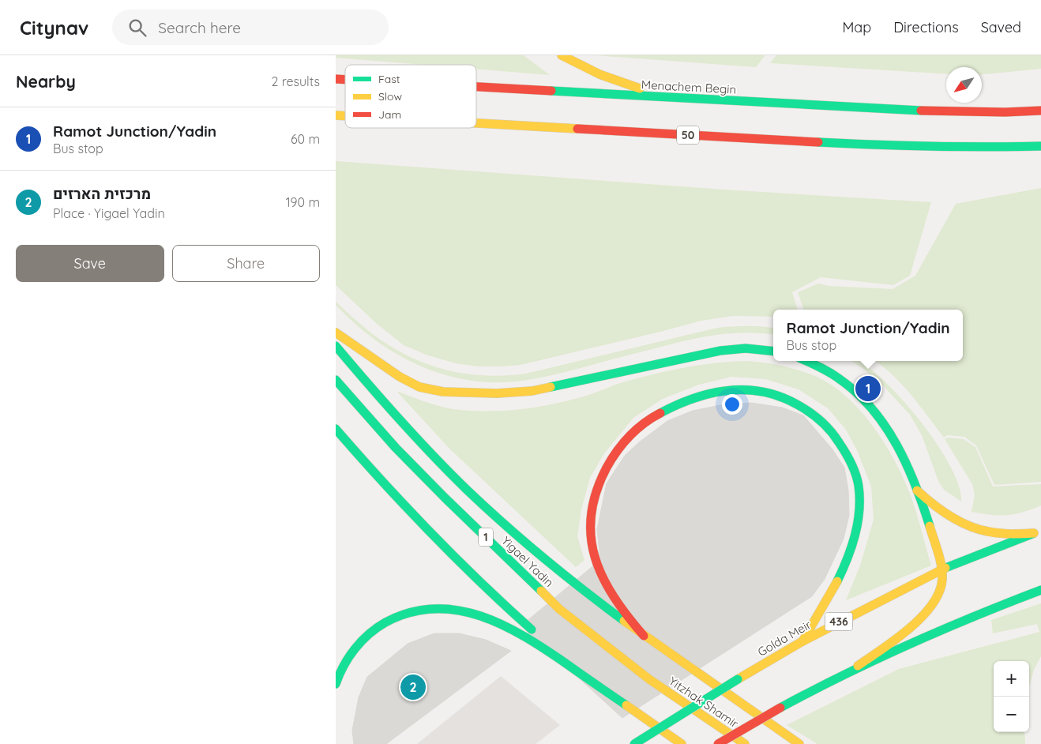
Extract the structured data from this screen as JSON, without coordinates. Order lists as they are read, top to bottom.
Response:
{
  "streets": {
    "main road": [
      "Menachem Begin",
      "50",
      "1",
      "Yigael Yadin",
      "436",
      "Golda Meir",
      "Yitzhak Shamir"
    ]
  },
  "crossings": [
    ["Yigael Yadin", "Yitzhak Shamir"]
  ],
  "legend": ["Fast", "Slow", "Jam"],
  "north": "bottom left",
  "page": {
    "header": "Citynav",
    "search": "Search here",
    "nav": ["Map", "Directions", "Saved"],
    "heading": ["Nearby", "2 results"],
    "list": [
      {
        "mark": "1",
        "name": "Ramot Junction/Yadin",
        "note": "Bus stop",
        "value": "60 m"
      },
      {
        "mark": "2",
        "name": "מרכזית הארזים",
        "note": "Place · Yigael Yadin",
        "value": "190 m"
      }
    ],
    "buttons": ["Save", "Share"],
    "popup": ["Ramot Junction/Yadin", "Bus stop"],
    "pins": ["1", "2"],
    "map_buttons": ["+", "−"]
  }
}
